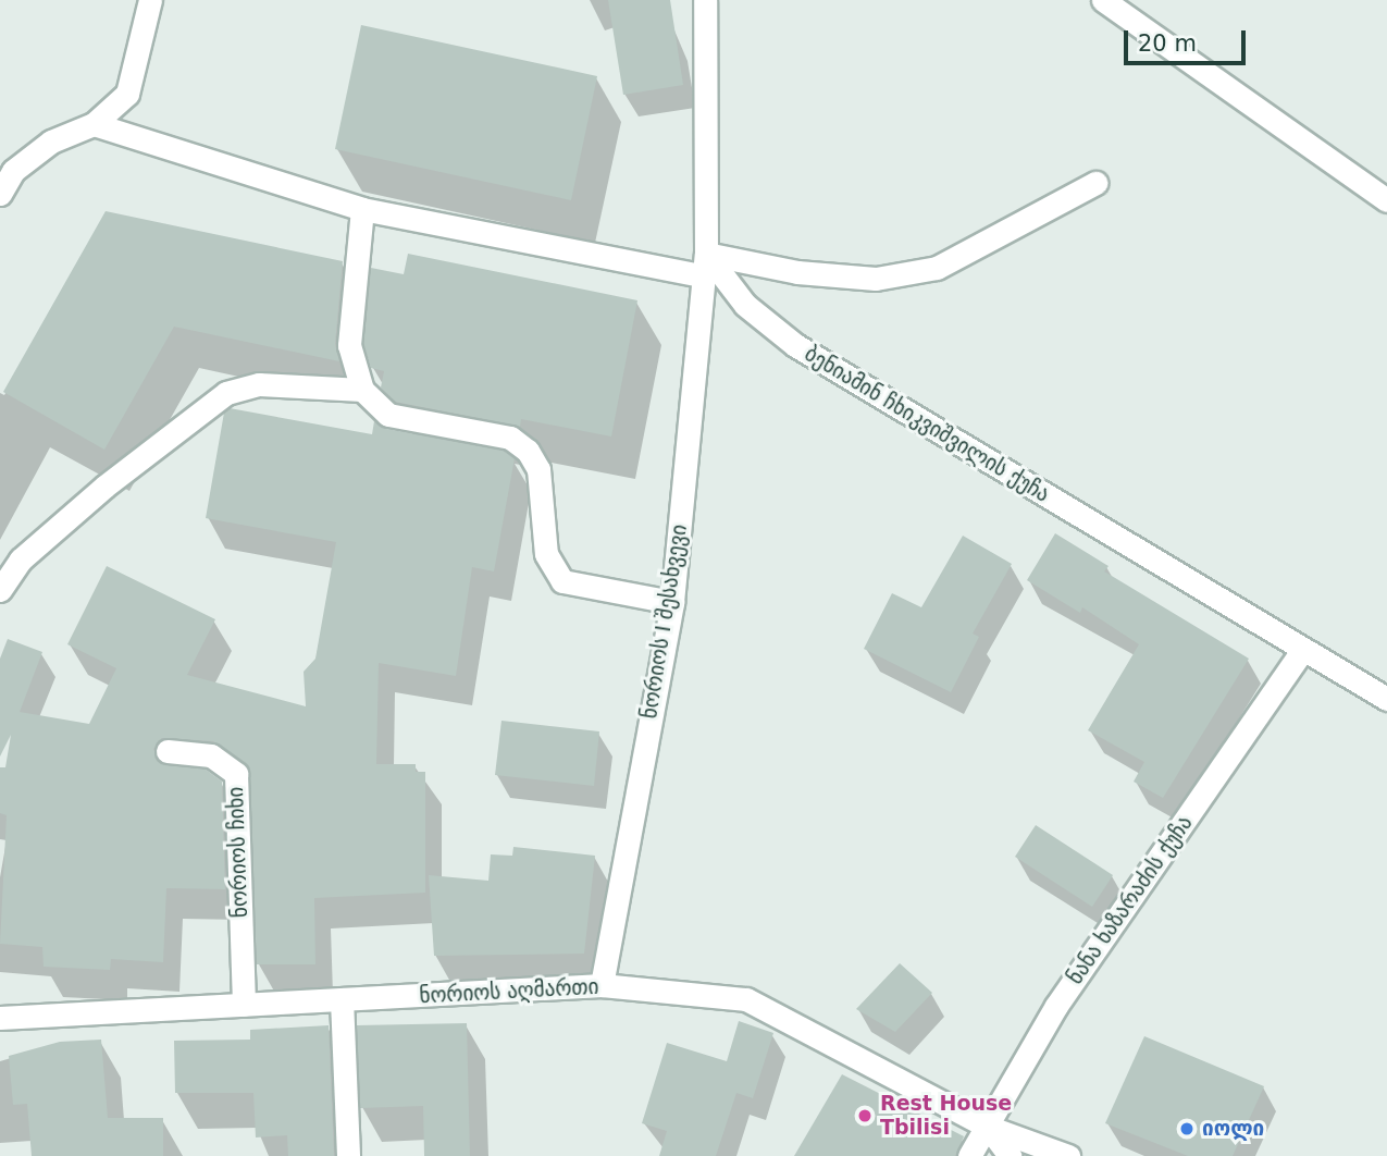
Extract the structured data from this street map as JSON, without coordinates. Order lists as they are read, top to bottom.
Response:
{
  "streets": {
    "street": [
      "ბენიამინ ჩხიკვიშვილის ქუჩა",
      "ნორიოს I შესახვევი",
      "ნორიოს ჩიხი",
      "ნანა ხაზარაძის ქუჩა",
      "ნორიოს აღმართი"
    ]
  },
  "crossings": [
    ["ბენიამინ ჩხიკვიშვილის ქუჩა", "ნორიოს I შესახვევი"],
    ["ბენიამინ ჩხიკვიშვილის ქუჩა", "ნანა ხაზარაძის ქუჩა"],
    ["ნორიოს I შესახვევი", "ნორიოს აღმართი"],
    ["ნორიოს ჩიხი", "ნორიოს აღმართი"],
    ["ნანა ხაზარაძის ქუჩა", "ნორიოს აღმართი"]
  ],
  "places": ["Rest House Tbilisi", "იოლი"],
  "scale_bar": "20 m"
}
